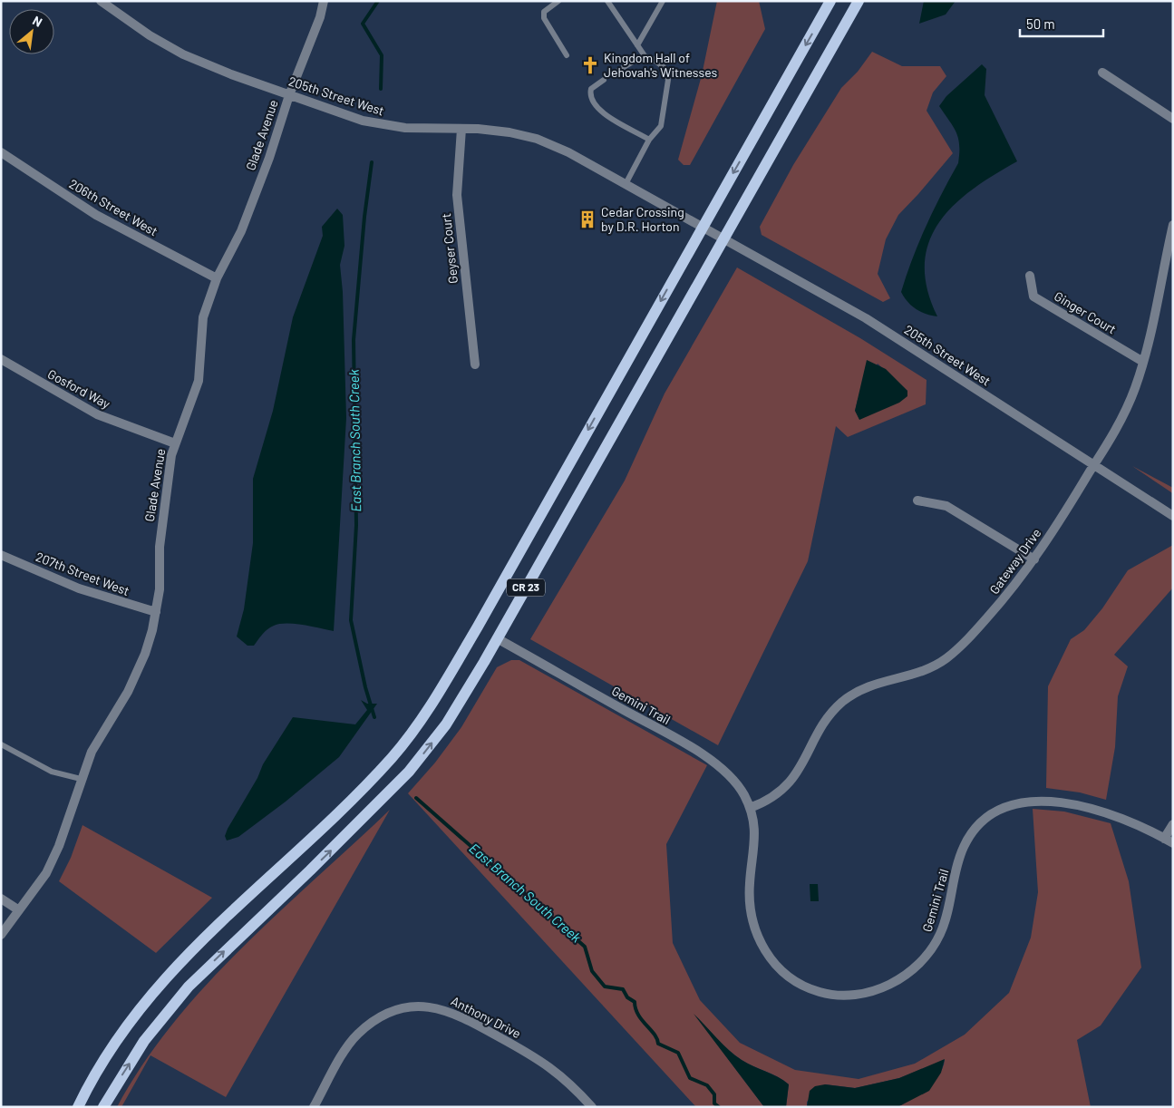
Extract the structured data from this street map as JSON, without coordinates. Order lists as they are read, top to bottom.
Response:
{
  "streets": {
    "main road": ["CR 23"],
    "street": [
      "205th Street West",
      "Glade Avenue",
      "206th Street West",
      "Geyser Court",
      "Ginger Court",
      "Gosford Way",
      "Gateway Drive",
      "207th Street West",
      "Gemini Trail",
      "Anthony Drive"
    ]
  },
  "crossings": [
    ["205th Street West", "Glade Avenue"],
    ["205th Street West", "Geyser Court"],
    ["205th Street West", "Gateway Drive"],
    ["205th Street West", "CR 23"],
    ["Glade Avenue", "206th Street West"],
    ["Glade Avenue", "Gosford Way"],
    ["Glade Avenue", "207th Street West"],
    ["Ginger Court", "Gateway Drive"],
    ["Gateway Drive", "Gemini Trail"],
    ["CR 23", "Gemini Trail"]
  ],
  "water": ["East Branch South Creek"],
  "places": {
    "church": ["Kingdom Hall of Jehovah's Witnesses"],
    "building": ["Cedar Crossing by D.R. Horton"]
  },
  "scale_bar": "50 m",
  "north": "top right"
}
